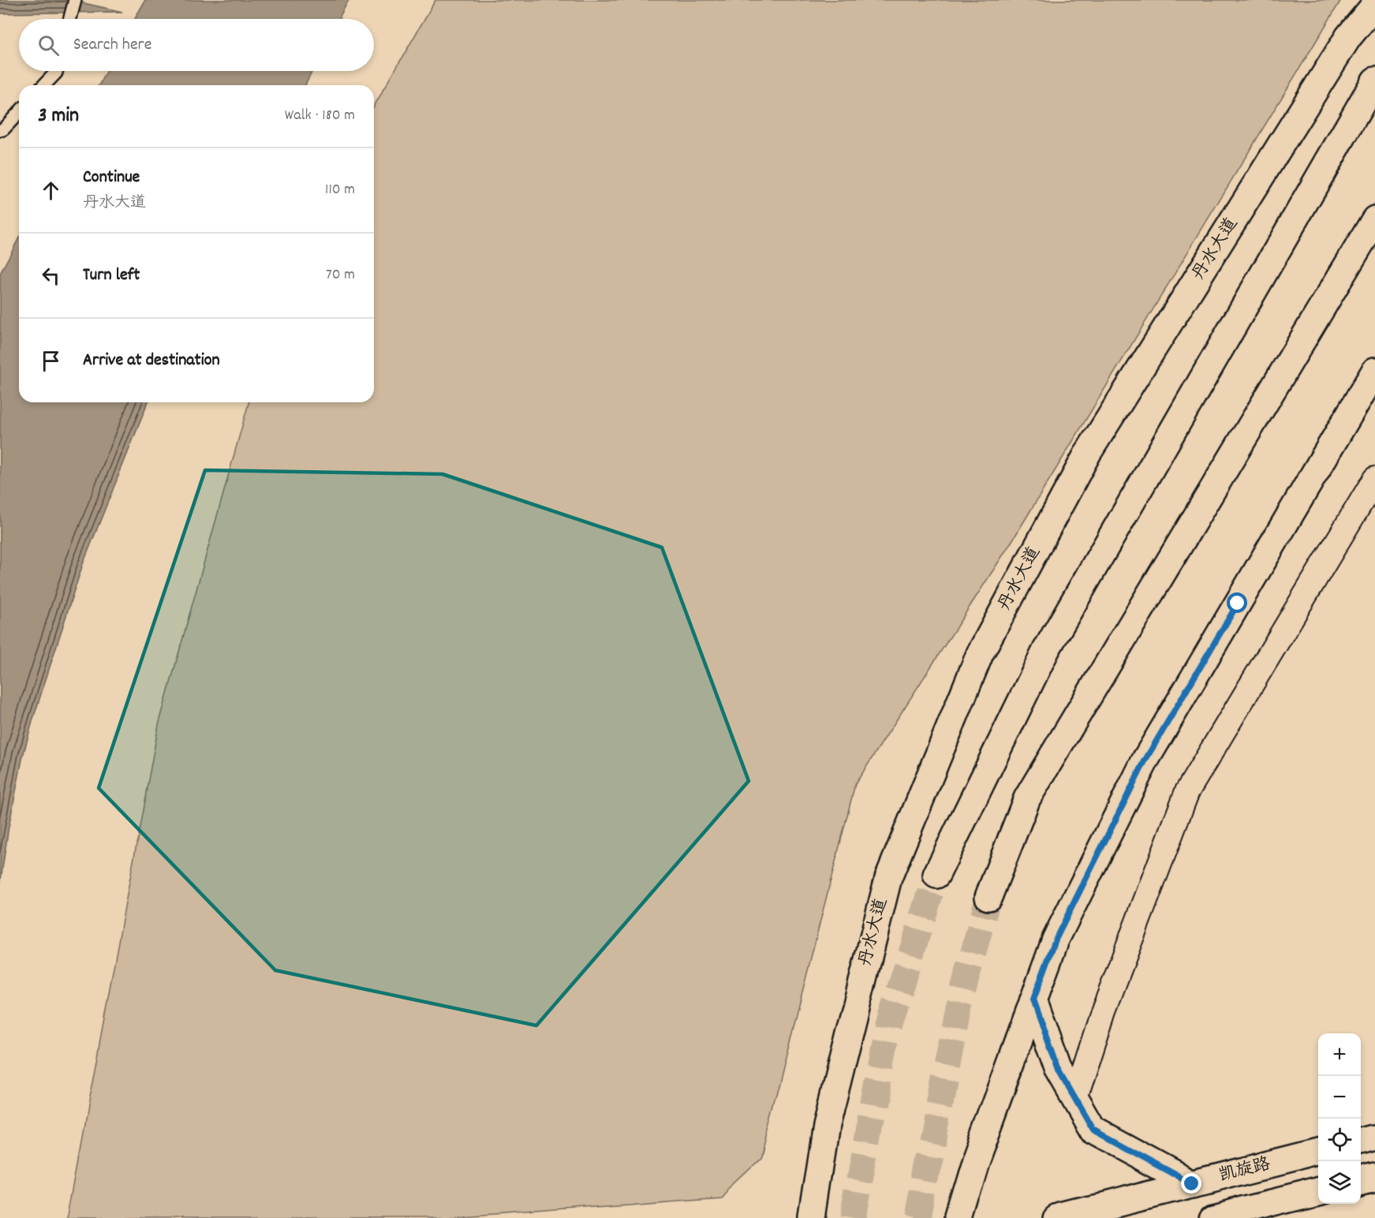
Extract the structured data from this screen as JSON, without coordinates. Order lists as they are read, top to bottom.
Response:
{
  "streets": {
    "main road": ["丹水大道", "凯旋路"]
  },
  "page": {
    "search": "Search here",
    "heading": ["3 min", "Walk · 180 m"],
    "list": [
      ["Continue", "丹水大道", "110 m"],
      ["Turn left", "70 m"],
      "Arrive at destination"
    ],
    "map_buttons": ["+", "−"]
  }
}
